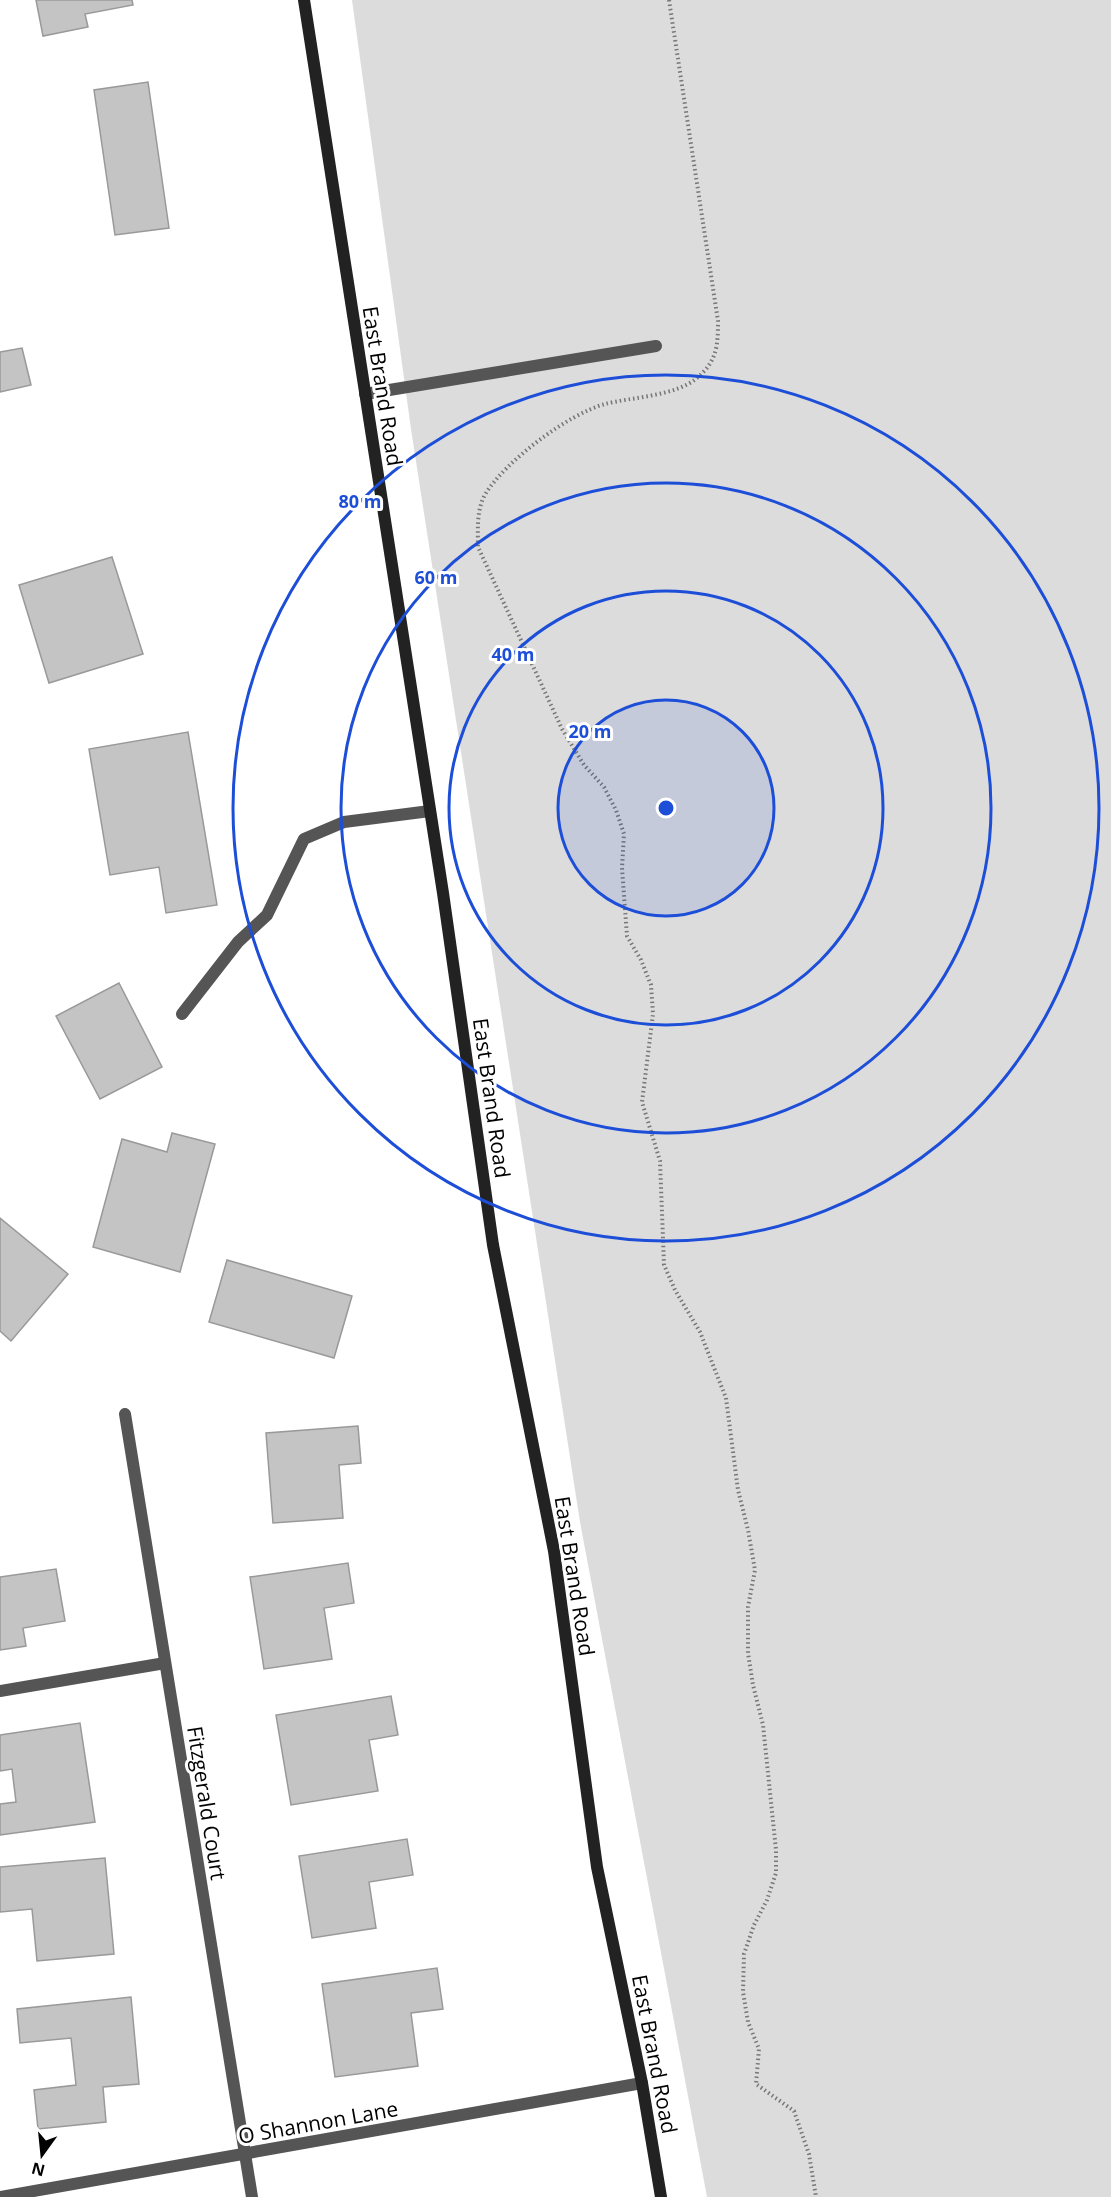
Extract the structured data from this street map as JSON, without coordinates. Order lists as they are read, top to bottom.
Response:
{
  "streets": {
    "main road": ["East Brand Road"],
    "street": ["Fitzgerald Court", "O Shannon Lane"]
  },
  "crossings": [
    ["East Brand Road", "O Shannon Lane"],
    ["Fitzgerald Court", "O Shannon Lane"]
  ],
  "north": "bottom",
  "rings": [
    "80 m",
    "60 m",
    "40 m",
    "20 m"
  ]
}
